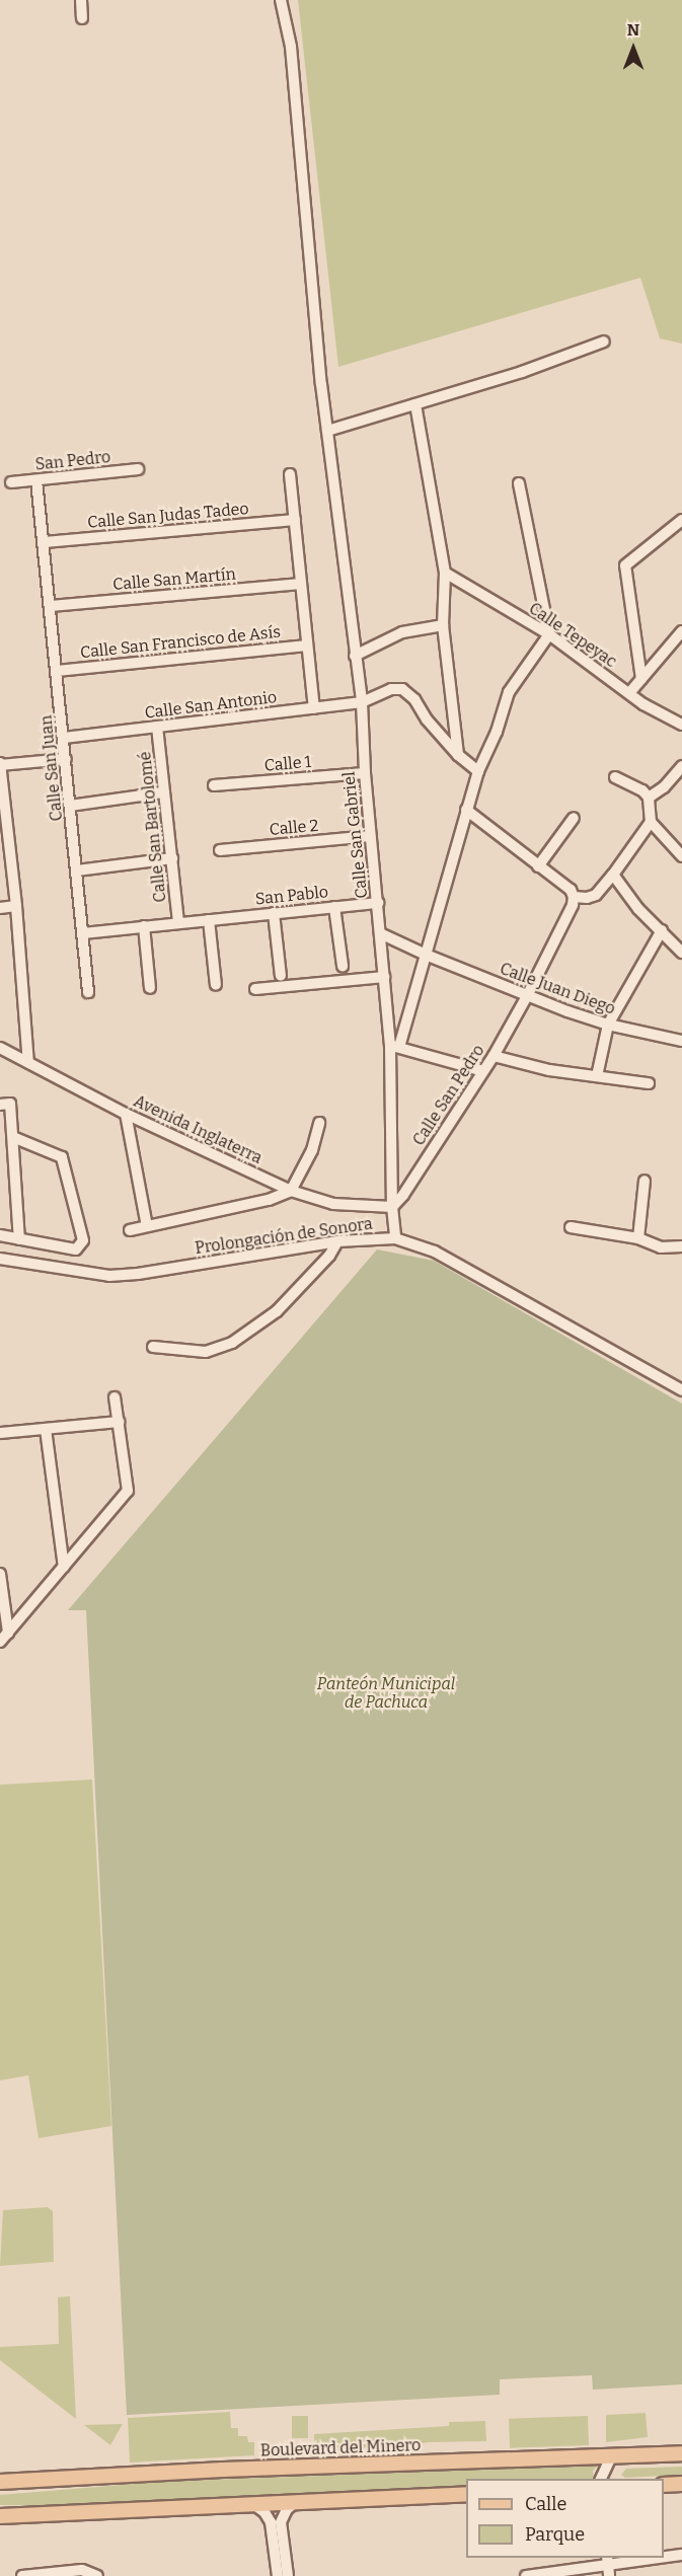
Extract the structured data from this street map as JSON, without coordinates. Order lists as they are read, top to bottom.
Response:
{
  "streets": {
    "main road": ["Boulevard del Minero"],
    "street": [
      "San Pedro",
      "Calle San Judas Tadeo",
      "Calle San Martín",
      "Calle Tepeyac",
      "Calle San Francisco de Asís",
      "Calle San Antonio",
      "Calle 1",
      "Calle San Juan",
      "Calle San Bartolomé",
      "Calle 2",
      "Calle San Gabriel",
      "San Pablo",
      "Calle Juan Diego",
      "Calle San Pedro",
      "Avenida Inglaterra",
      "Prolongación de Sonora"
    ]
  },
  "crossings": [
    ["San Pedro", "Calle San Juan"],
    ["Calle San Judas Tadeo", "Calle San Juan"],
    ["Calle San Martín", "Calle San Juan"],
    ["Calle San Francisco de Asís", "Calle San Juan"],
    ["Calle San Antonio", "Calle San Juan"],
    ["Calle San Antonio", "Calle San Bartolomé"],
    ["Calle San Antonio", "Calle San Gabriel"],
    ["Calle 1", "Calle San Gabriel"],
    ["Calle San Juan", "San Pablo"],
    ["Calle San Bartolomé", "San Pablo"],
    ["Calle 2", "Calle San Gabriel"],
    ["Calle San Gabriel", "San Pablo"],
    ["Calle San Gabriel", "Calle Juan Diego"],
    ["Calle San Gabriel", "Calle San Pedro"],
    ["Calle San Gabriel", "Avenida Inglaterra"],
    ["Calle San Gabriel", "Prolongación de Sonora"],
    ["Calle Juan Diego", "Calle San Pedro"],
    ["Calle San Pedro", "Avenida Inglaterra"]
  ],
  "parks": ["Panteón Municipal de Pachuca"],
  "legend": ["Calle", "Parque"],
  "north": "top"
}
